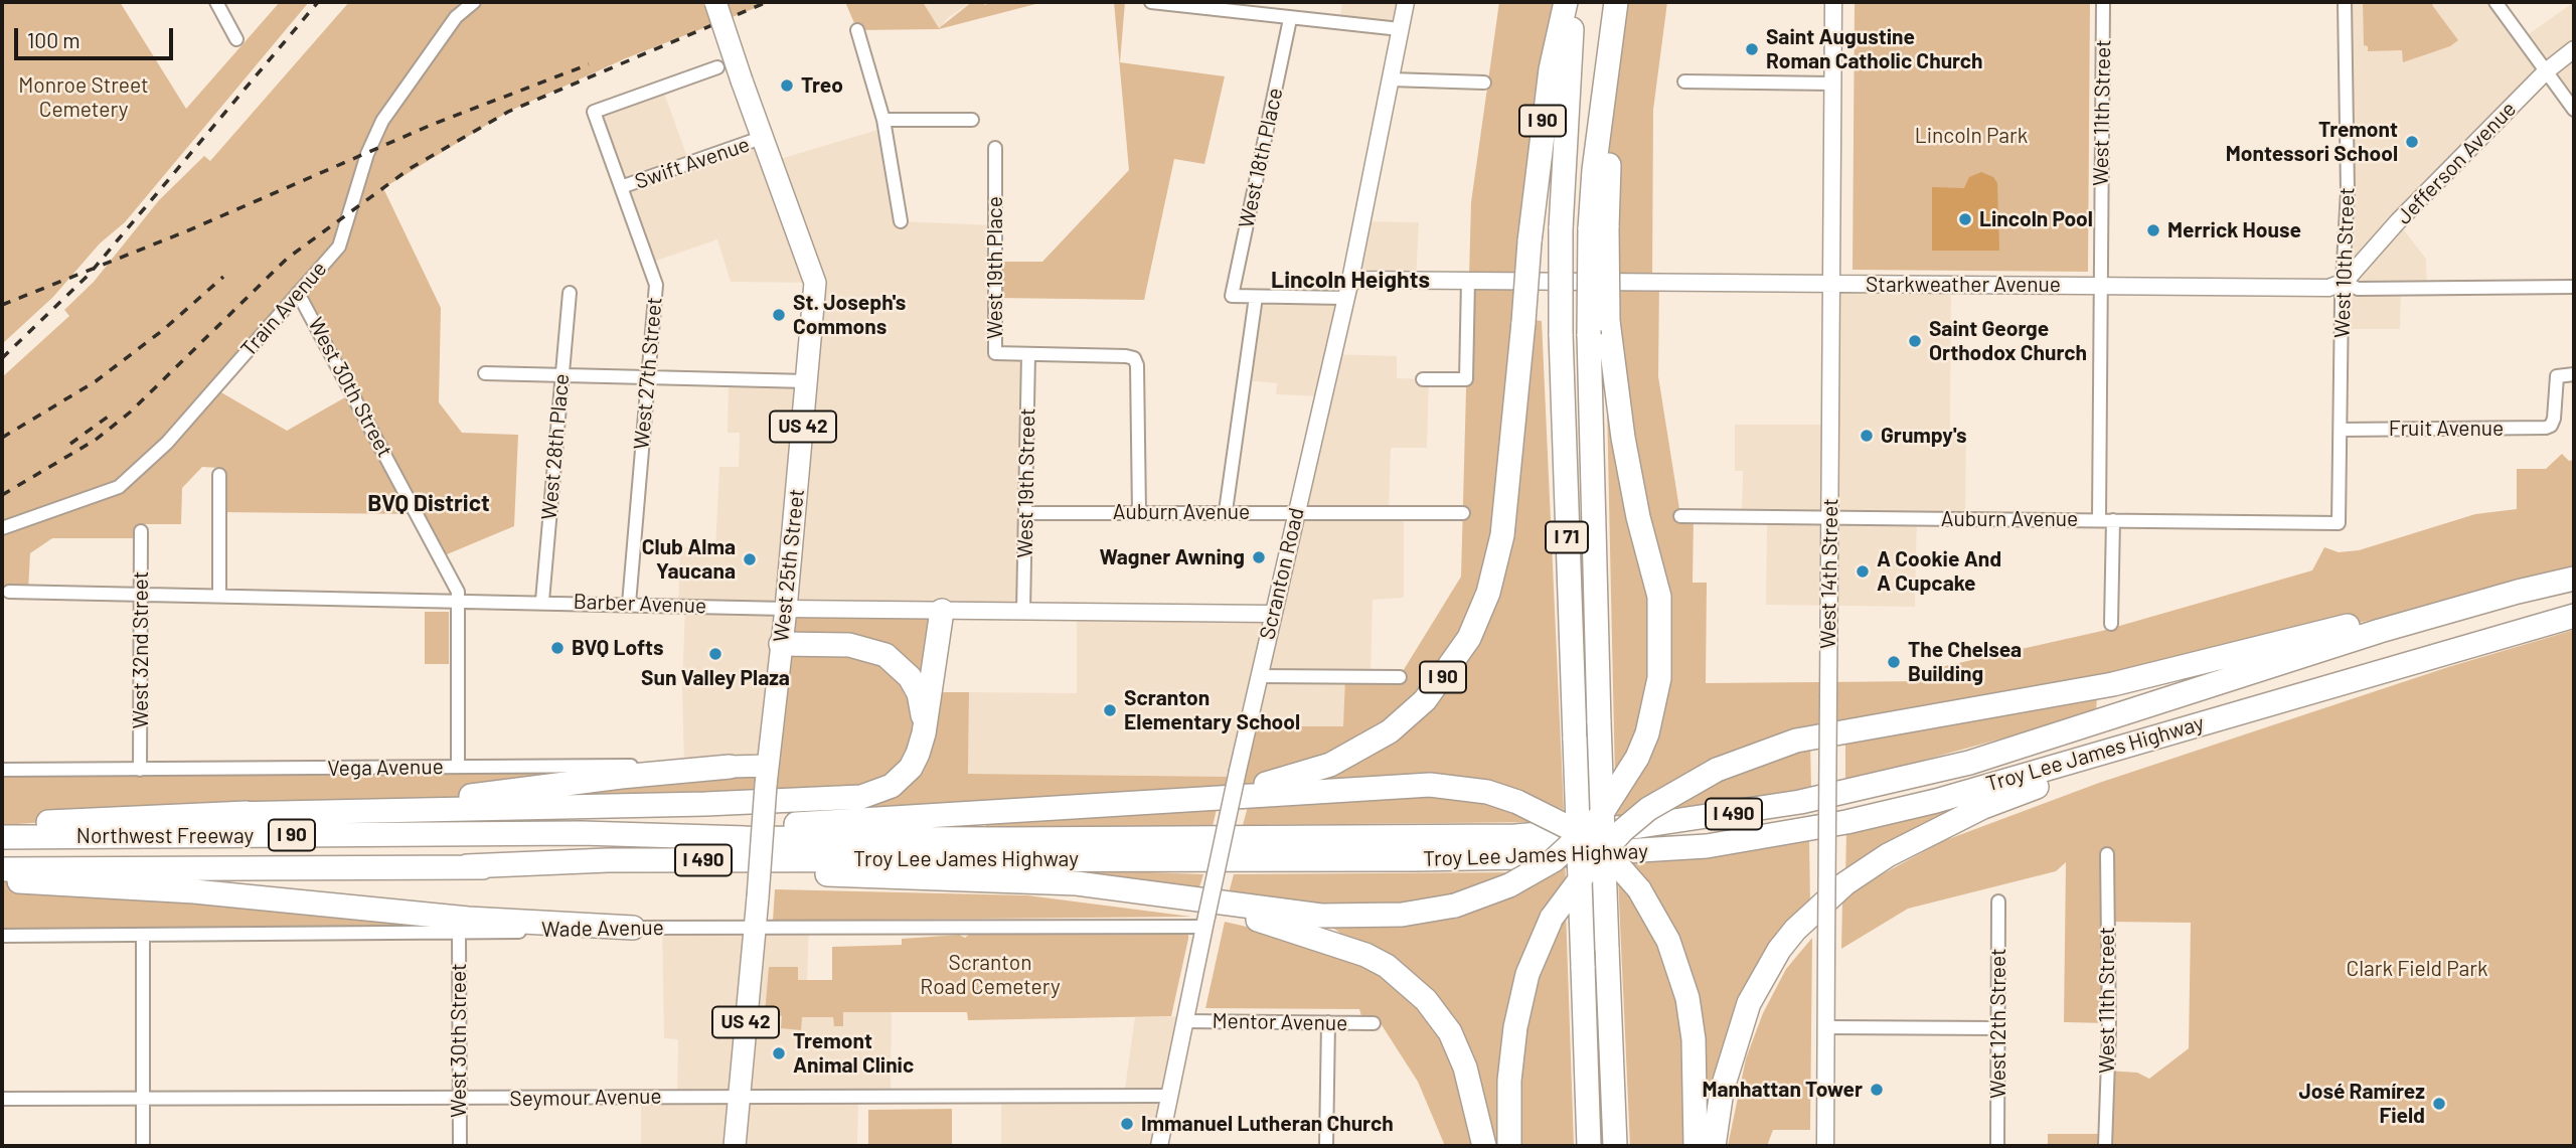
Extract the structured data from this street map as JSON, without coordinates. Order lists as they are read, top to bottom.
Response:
{
  "streets": {
    "highway": [
      "I 90",
      "I 71",
      "Troy Lee James Highway",
      "I 490",
      "Northwest Freeway"
    ],
    "main road": ["US 42", "West 25th Street", "Vega Avenue"],
    "street": [
      "West 11th Street",
      "West 18th Place",
      "Swift Avenue",
      "Jefferson Avenue",
      "West 10th Street",
      "West 19th Place",
      "Starkweather Avenue",
      "Train Avenue",
      "West 27th Street",
      "West 30th Street",
      "Fruit Avenue",
      "West 28th Place",
      "West 19th Street",
      "Auburn Avenue",
      "Scranton Road",
      "West 14th Street",
      "Barber Avenue",
      "West 32nd Street",
      "Wade Avenue",
      "Mentor Avenue",
      "West 12th Street",
      "Seymour Avenue"
    ]
  },
  "crossings": [
    ["West 11th Street", "Starkweather Avenue"],
    ["West 11th Street", "Auburn Avenue"],
    ["I 90", "I 71"],
    ["I 90", "Troy Lee James Highway"],
    ["I 90", "Northwest Freeway"],
    ["Swift Avenue", "West 27th Street"],
    ["Swift Avenue", "West 25th Street"],
    ["Jefferson Avenue", "West 10th Street"],
    ["Jefferson Avenue", "Starkweather Avenue"],
    ["West 10th Street", "Starkweather Avenue"],
    ["West 10th Street", "Fruit Avenue"],
    ["West 10th Street", "Auburn Avenue"],
    ["West 19th Place", "West 19th Street"],
    ["Starkweather Avenue", "Scranton Road"],
    ["Starkweather Avenue", "West 14th Street"],
    ["Train Avenue", "West 30th Street"],
    ["West 27th Street", "Barber Avenue"],
    ["West 30th Street", "Barber Avenue"],
    ["West 30th Street", "Vega Avenue"],
    ["West 30th Street", "Wade Avenue"],
    ["West 30th Street", "Seymour Avenue"],
    ["West 28th Place", "Barber Avenue"],
    ["West 19th Street", "Auburn Avenue"],
    ["West 19th Street", "Barber Avenue"],
    ["Auburn Avenue", "Scranton Road"],
    ["Auburn Avenue", "West 14th Street"],
    ["West 25th Street", "Barber Avenue"],
    ["West 25th Street", "Vega Avenue"],
    ["West 25th Street", "Wade Avenue"],
    ["West 25th Street", "Seymour Avenue"],
    ["Scranton Road", "Barber Avenue"],
    ["Scranton Road", "Wade Avenue"],
    ["Scranton Road", "Mentor Avenue"],
    ["Scranton Road", "Seymour Avenue"],
    ["Barber Avenue", "West 32nd Street"],
    ["West 32nd Street", "Vega Avenue"],
    ["Troy Lee James Highway", "Northwest Freeway"]
  ],
  "districts": ["Lincoln Heights", "BVQ District"],
  "parks": [
    "Monroe Street Cemetery",
    "Lincoln Park",
    "Scranton Road Cemetery",
    "Clark Field Park"
  ],
  "places": [
    "Saint Augustine Roman Catholic Church",
    "Treo",
    "Tremont Montessori School",
    "Lincoln Pool",
    "Merrick House",
    "St. Joseph's Commons",
    "Saint George Orthodox Church",
    "Grumpy's",
    "Wagner Awning",
    "Club Alma Yaucana",
    "A Cookie And A Cupcake",
    "BVQ Lofts",
    "Sun Valley Plaza",
    "The Chelsea Building",
    "Scranton Elementary School",
    "Tremont Animal Clinic",
    "Manhattan Tower",
    "José Ramírez Field",
    "Immanuel Lutheran Church"
  ],
  "scale_bar": "100 m"
}
